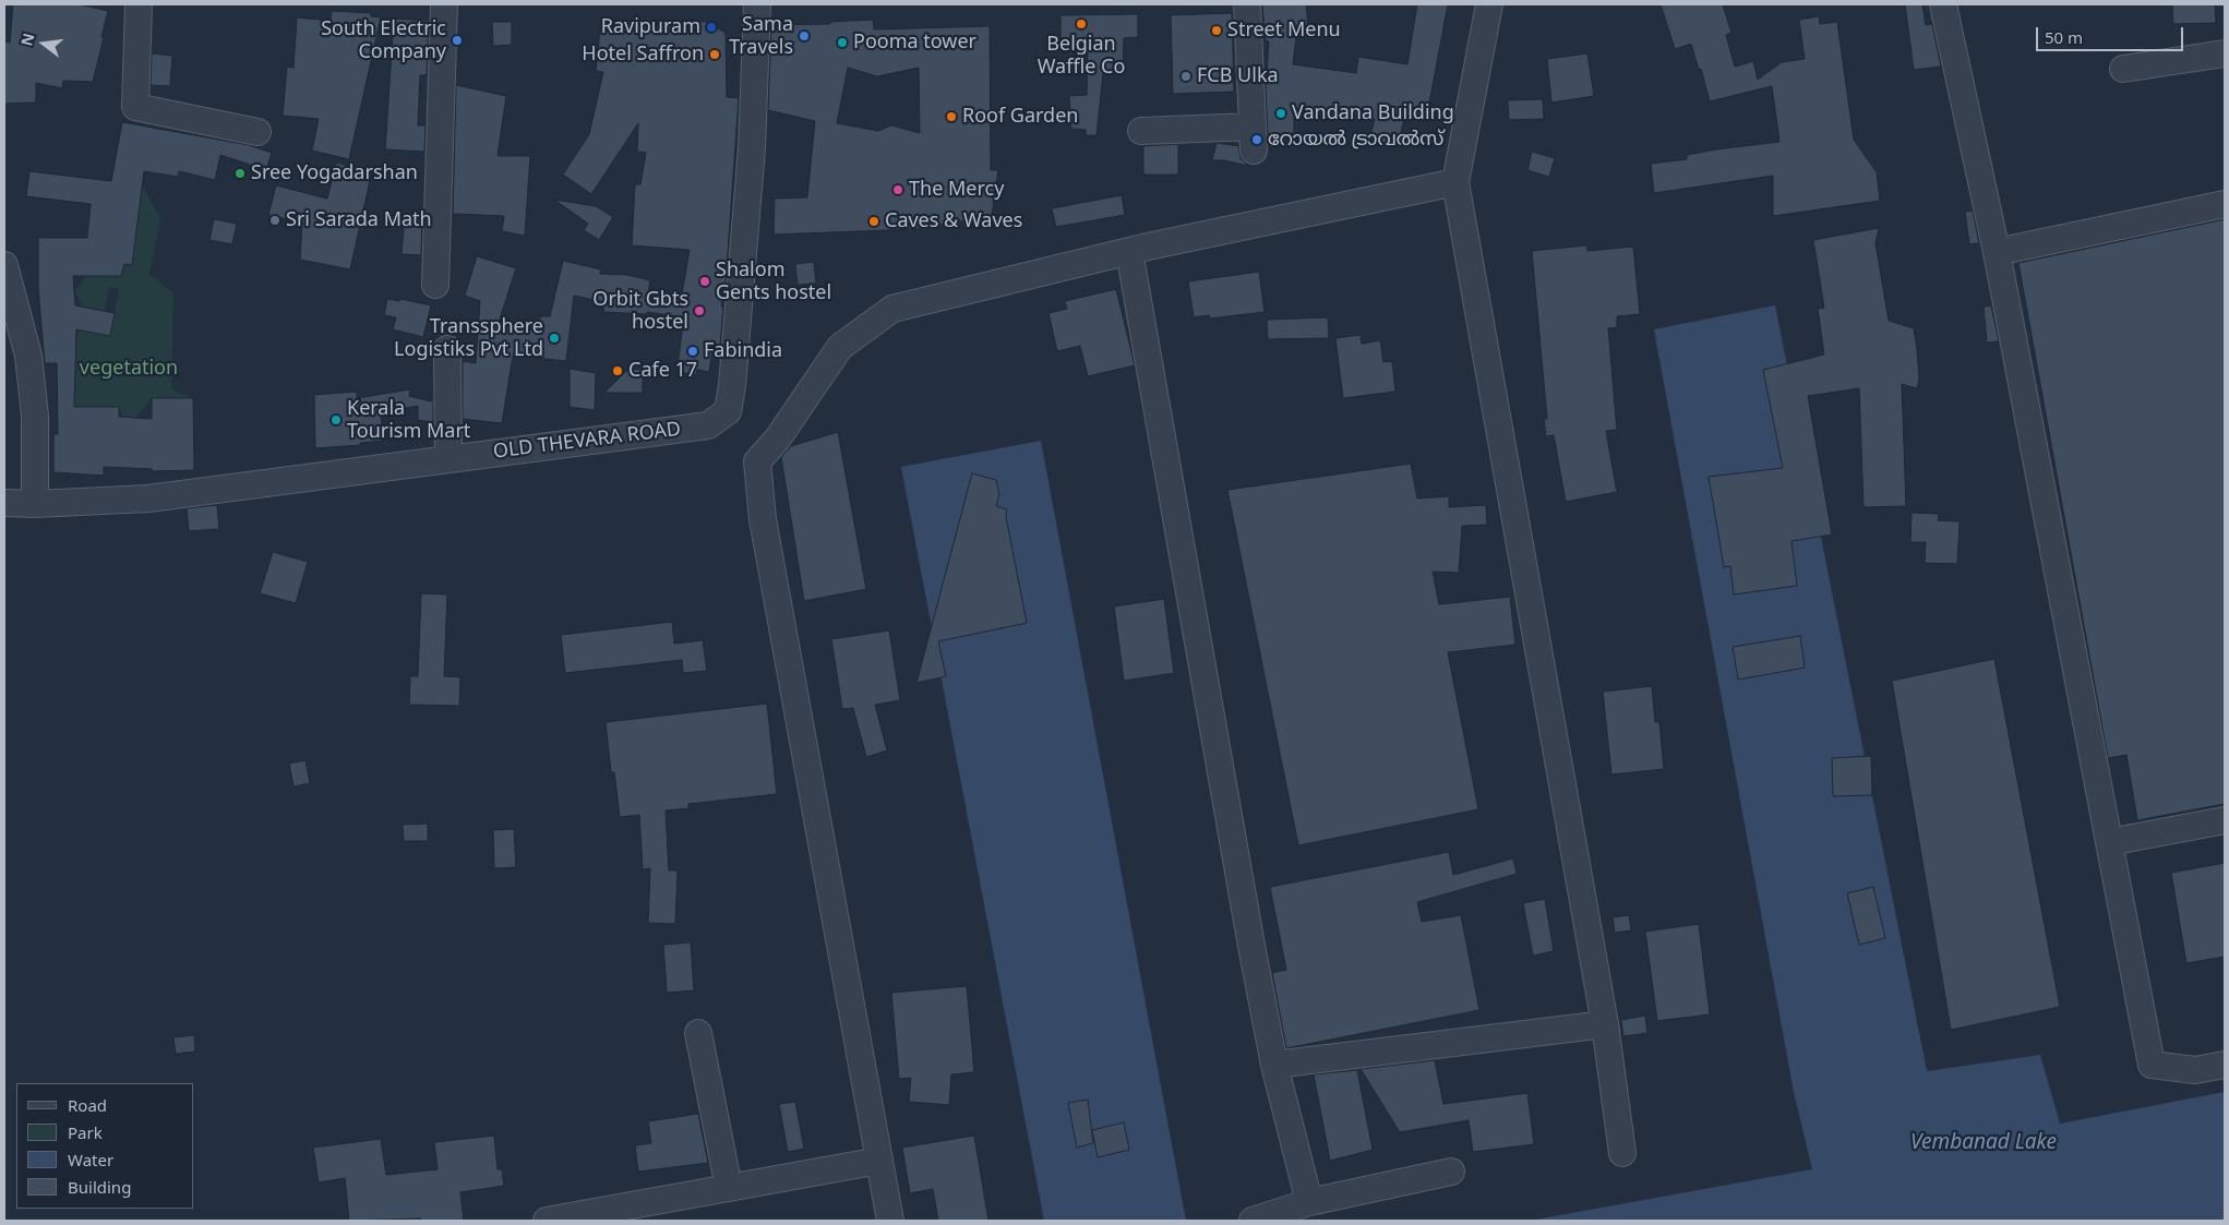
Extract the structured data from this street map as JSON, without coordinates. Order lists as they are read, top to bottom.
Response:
{
  "streets": {
    "street": ["OLD THEVARA ROAD"]
  },
  "water": ["Vembanad Lake"],
  "parks": ["vegetation"],
  "places": [
    "Belgian Waffle Co",
    "Ravipuram",
    "Street Menu",
    "Sama Travels",
    "South Electric Company",
    "Pooma tower",
    "Hotel Saffron",
    "FCB Ulka",
    "Vandana Building",
    "Roof Garden",
    "റോയൽ ട്രാവൽസ്",
    "Sree Yogadarshan",
    "The Mercy",
    "Sri Sarada Math",
    "Caves & Waves",
    "Shalom Gents hostel",
    "Orbit Gbts hostel",
    "Transsphere Logistiks Pvt Ltd",
    "Fabindia",
    "Cafe 17",
    "Kerala Tourism Mart"
  ],
  "legend": [
    "Road",
    "Park",
    "Water",
    "Building"
  ],
  "scale_bar": "50 m",
  "north": "left"
}
